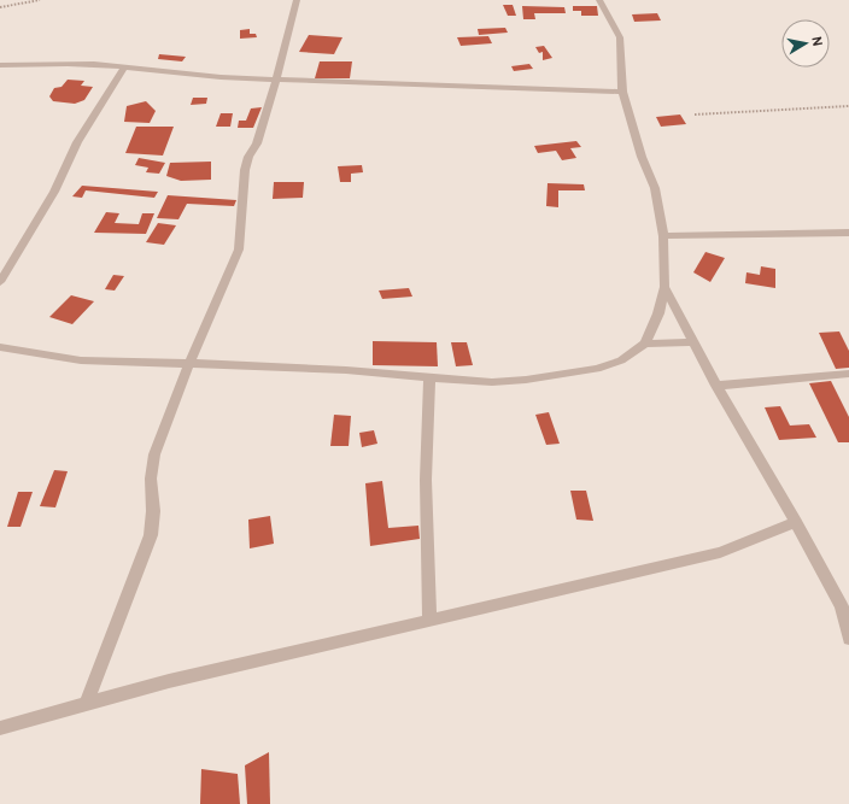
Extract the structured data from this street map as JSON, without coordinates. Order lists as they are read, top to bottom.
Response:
{
  "north": "right"
}
